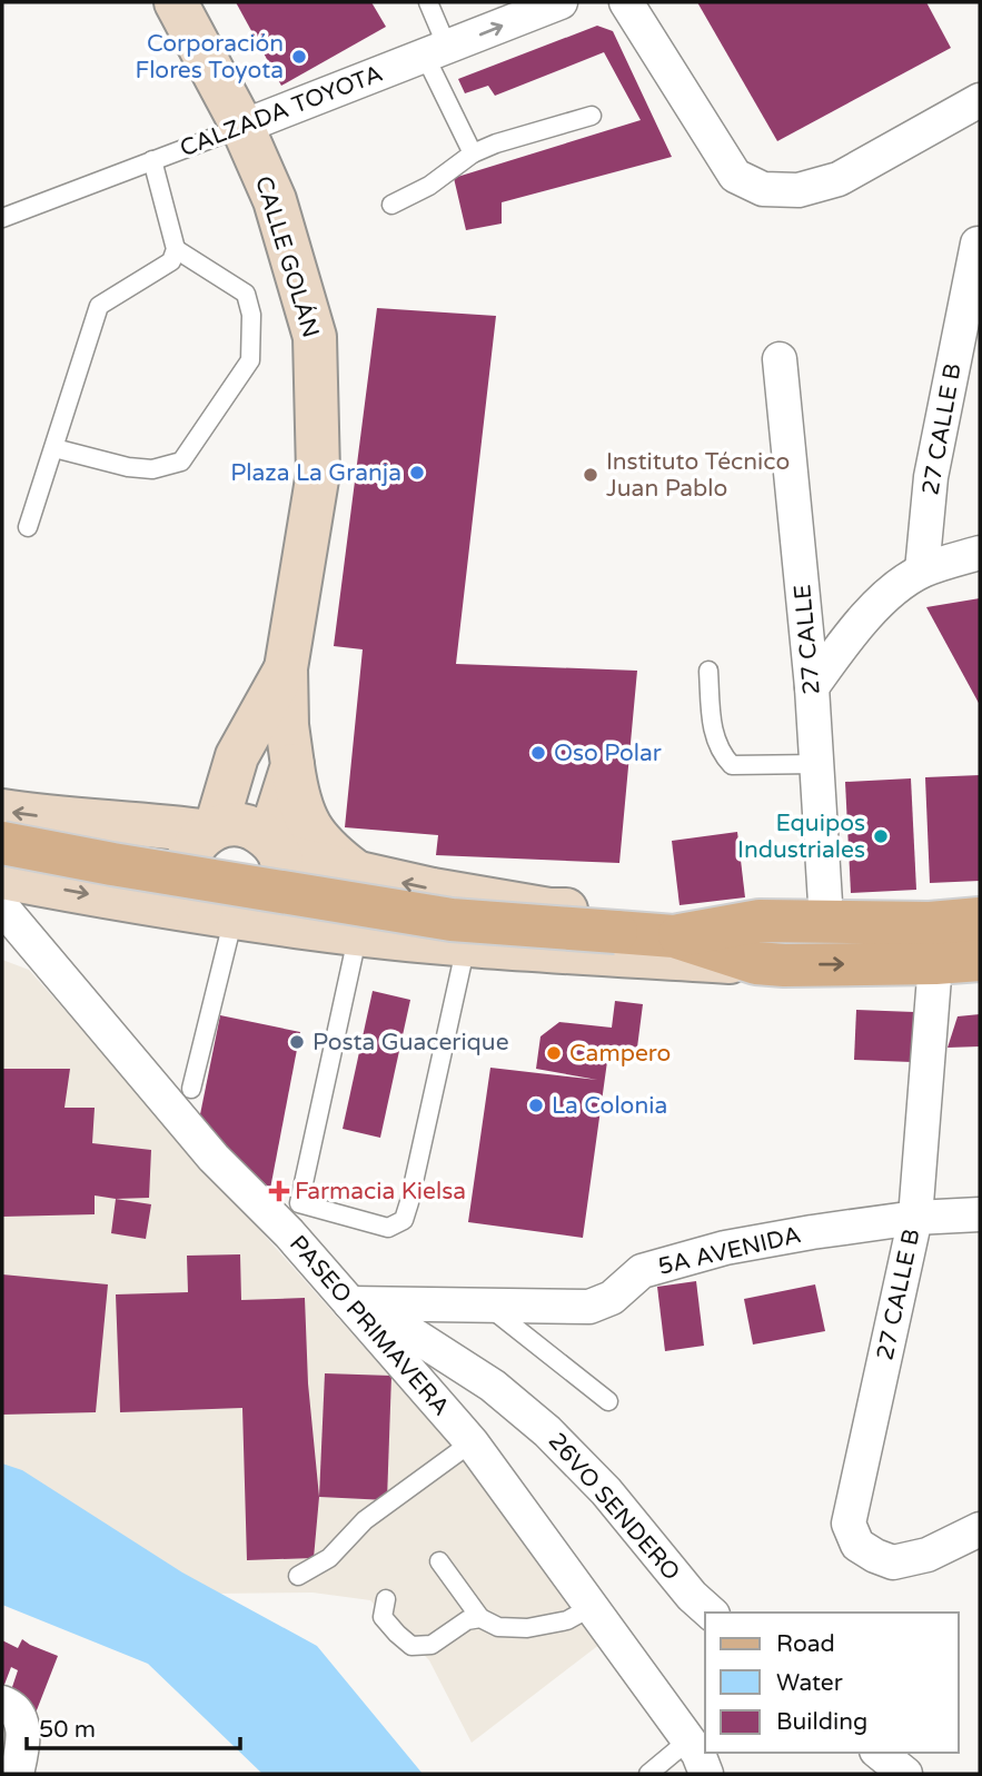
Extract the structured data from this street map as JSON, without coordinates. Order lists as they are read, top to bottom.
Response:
{
  "streets": {
    "main road": ["CALLE GOLÁN"],
    "street": [
      "CALZADA TOYOTA",
      "27 CALLE B",
      "27 CALLE",
      "5A AVENIDA",
      "PASEO PRIMAVERA",
      "26VO SENDERO"
    ]
  },
  "crossings": [
    ["CALZADA TOYOTA", "CALLE GOLÁN"],
    ["27 CALLE B", "5A AVENIDA"],
    ["5A AVENIDA", "PASEO PRIMAVERA"],
    ["5A AVENIDA", "26VO SENDERO"],
    ["PASEO PRIMAVERA", "26VO SENDERO"]
  ],
  "places": {
    "other": [
      "Corporación Flores Toyota",
      "Plaza La Granja",
      "Instituto Técnico Juan Pablo",
      "Oso Polar",
      "Equipos Industriales",
      "Posta Guacerique",
      "Campero",
      "La Colonia"
    ],
    "health": ["Farmacia Kielsa"]
  },
  "legend": ["Road", "Water", "Building"],
  "scale_bar": "50 m"
}
